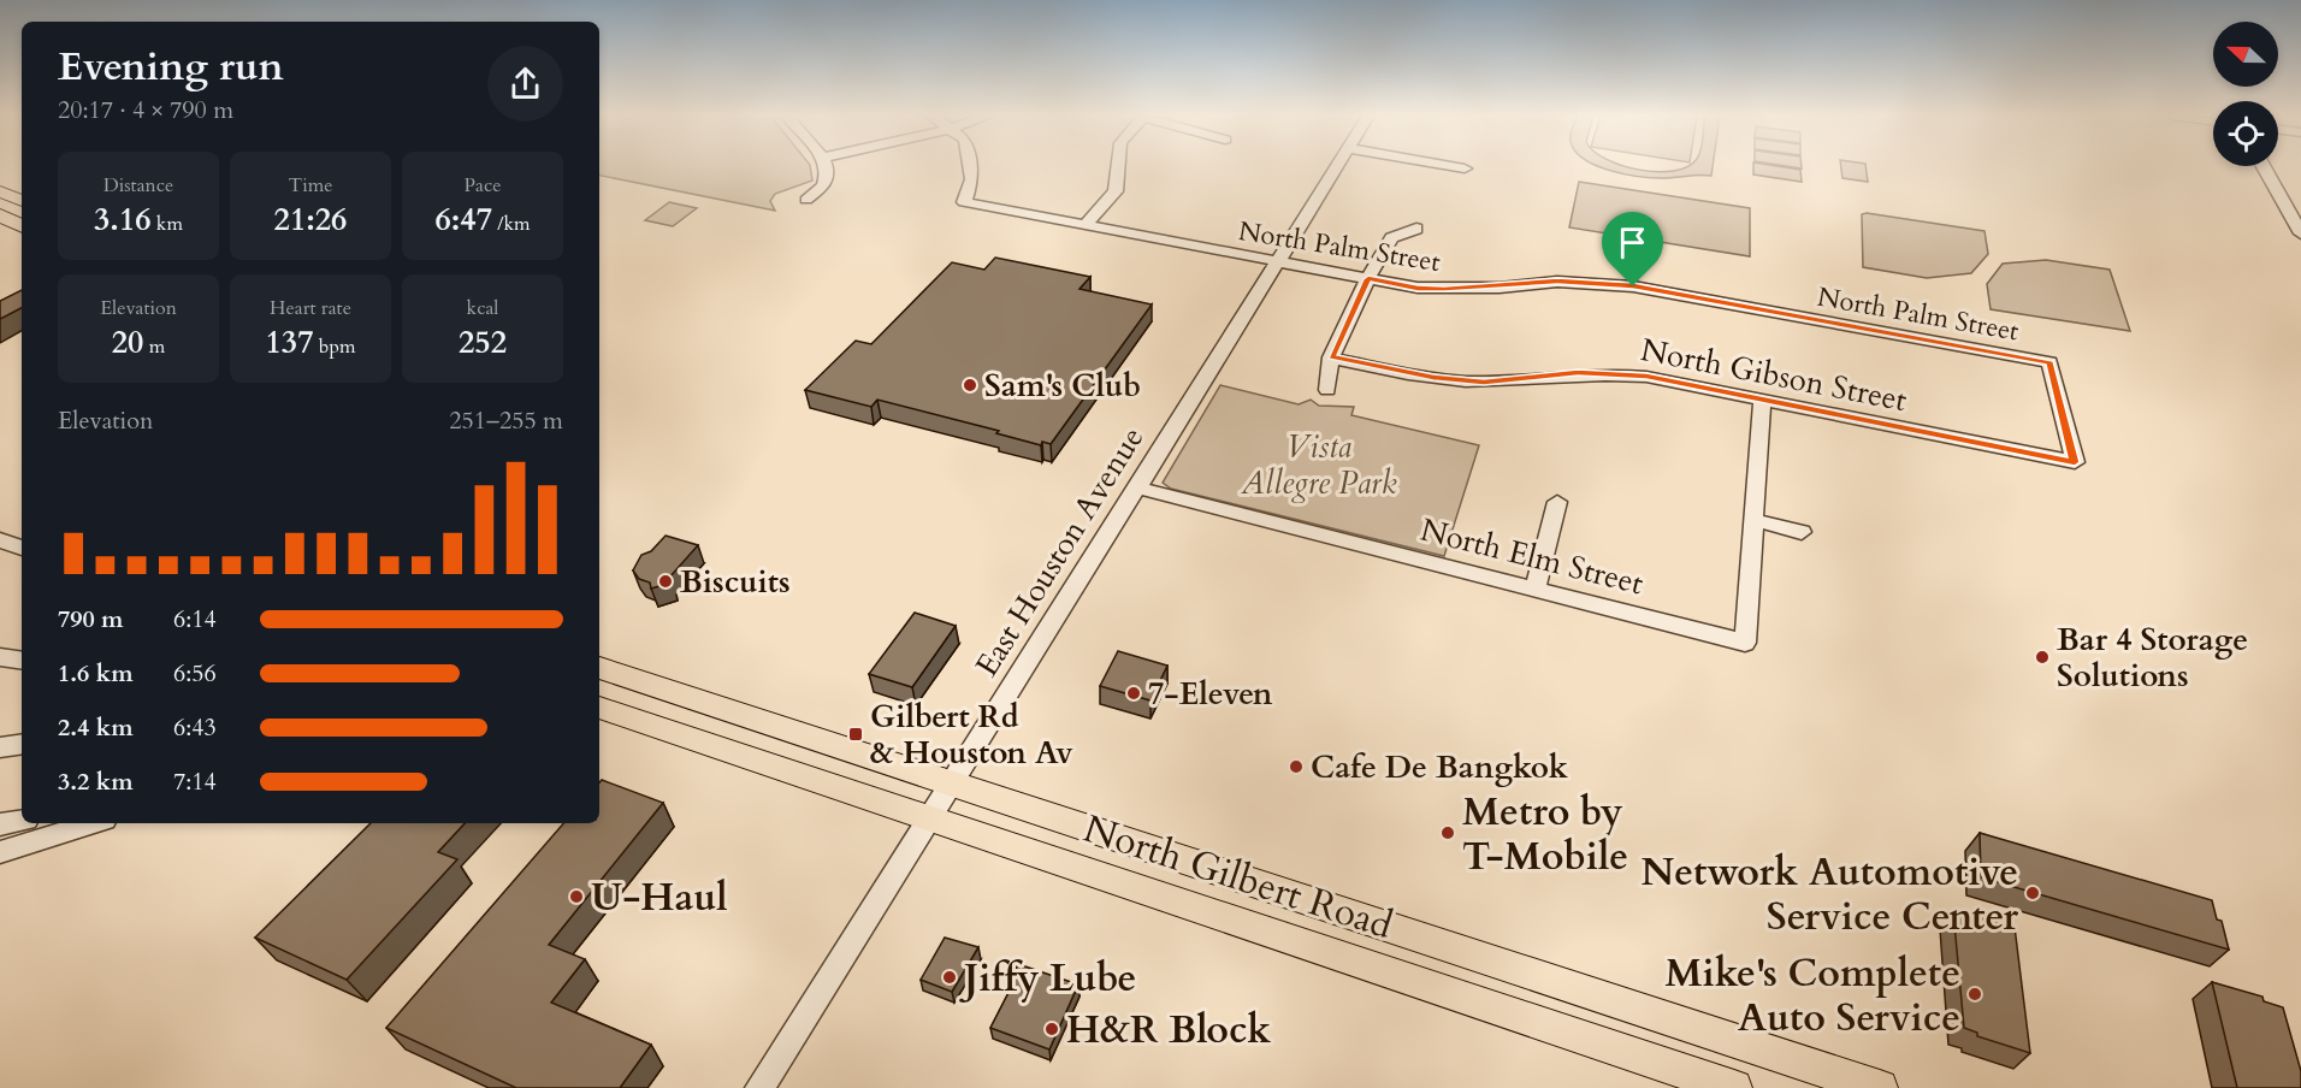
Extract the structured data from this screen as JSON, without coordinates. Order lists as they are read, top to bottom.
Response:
{
  "streets": {
    "main road": ["North Gilbert Road"],
    "street": [
      "North Palm Street",
      "North Gibson Street",
      "East Houston Avenue",
      "North Elm Street"
    ]
  },
  "crossings": [
    ["North Palm Street", "North Gibson Street"],
    ["North Palm Street", "East Houston Avenue"],
    ["East Houston Avenue", "North Elm Street"],
    ["East Houston Avenue", "North Gilbert Road"]
  ],
  "parks": ["Vista Allegre Park"],
  "places": {
    "other": [
      "Sam's Club",
      "Biscuits",
      "Bar 4 Storage Solutions",
      "7-Eleven",
      "Cafe De Bangkok",
      "Metro by T-Mobile",
      "Network Automotive Service Center",
      "U-Haul",
      "Jiffy Lube",
      "Mike's Complete Auto Service",
      "H&R Block"
    ],
    "transit": ["Gilbert Rd & Houston Av"]
  },
  "north": "left",
  "page": {
    "heading": ["Evening run", "20:17 · 4 × 790 m"],
    "stats": [
      ["Distance", "3.16 km"],
      ["Time", "21:26"],
      ["Pace", "6:47 /km"],
      ["Elevation", "20 m"],
      ["Heart rate", "137 bpm"],
      ["kcal", "252"]
    ],
    "chart": ["Elevation", "251–255 m"],
    "list": [
      {
        "name": "790 m",
        "note": "6:14"
      },
      {
        "name": "1.6 km",
        "note": "6:56"
      },
      {
        "name": "2.4 km",
        "note": "6:43"
      },
      {
        "name": "3.2 km",
        "note": "7:14"
      }
    ]
  }
}
